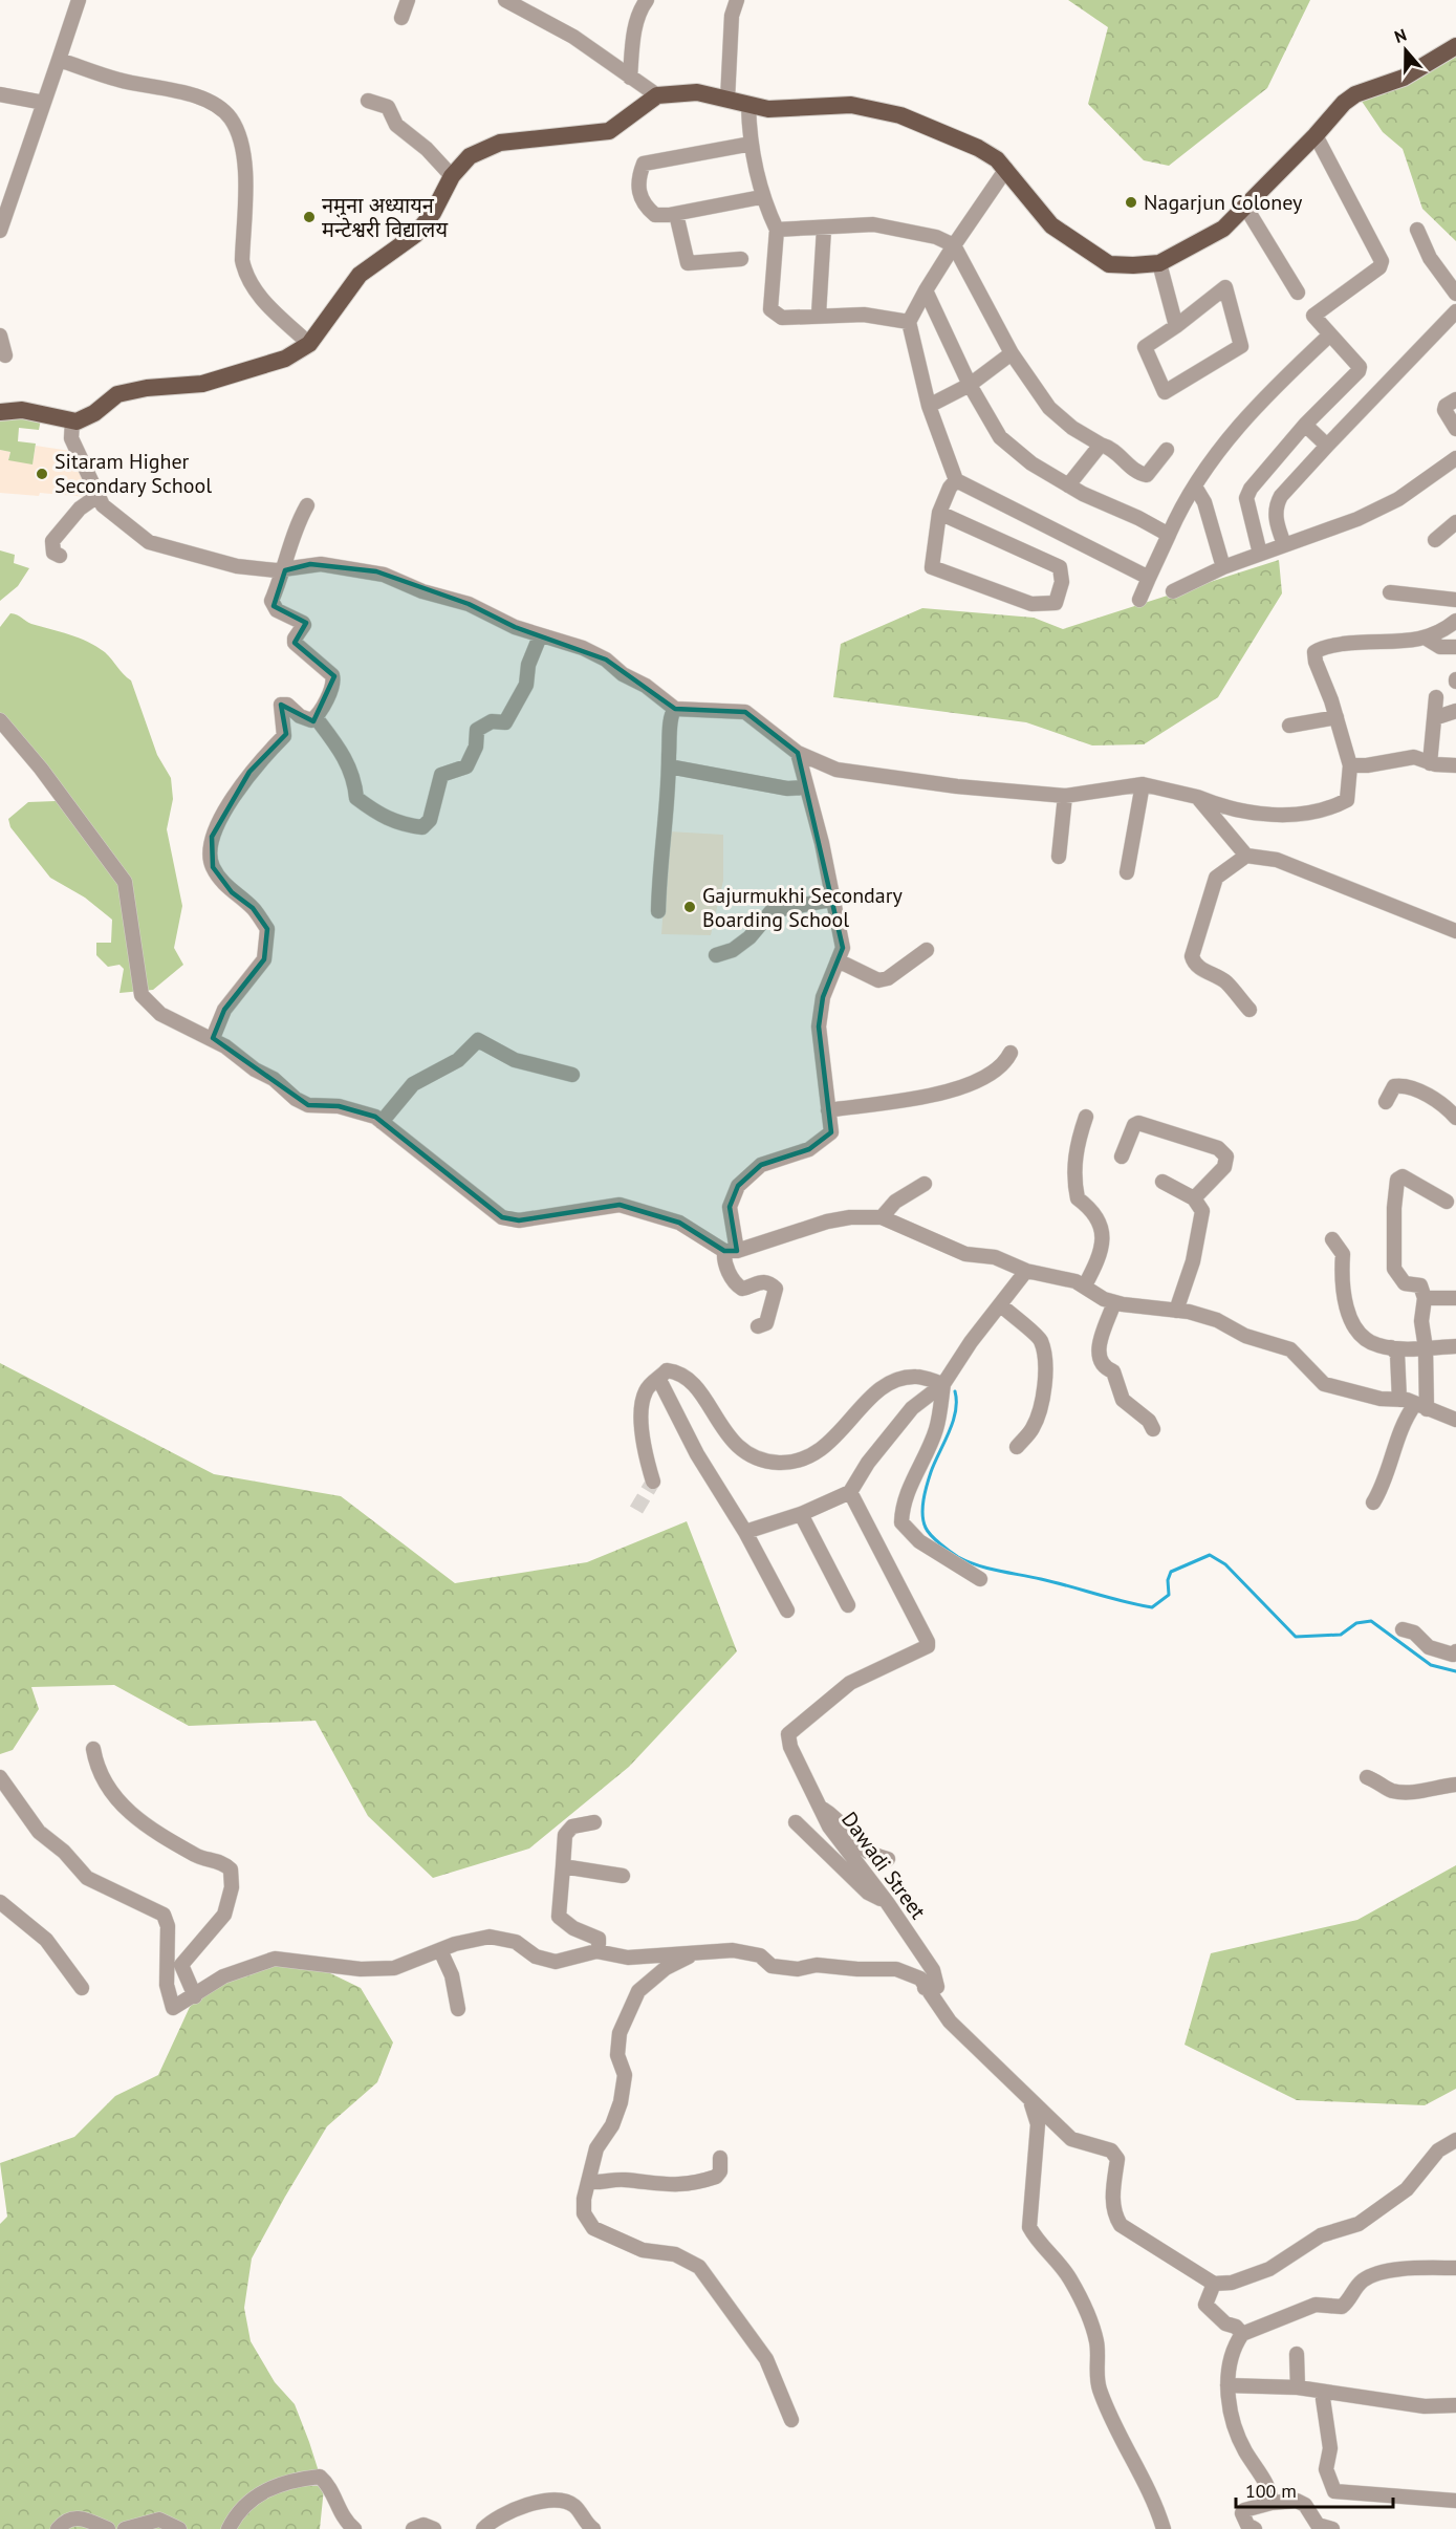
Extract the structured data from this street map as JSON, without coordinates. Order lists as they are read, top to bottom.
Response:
{
  "streets": {
    "street": ["Dawadi Street"]
  },
  "places": [
    "Nagarjun Coloney",
    "नमुना अध्यायन मन्टेश्वरी विद्यालय",
    "Sitaram Higher Secondary School",
    "Gajurmukhi Secondary Boarding School"
  ],
  "scale_bar": "100 m",
  "north": "top"
}
